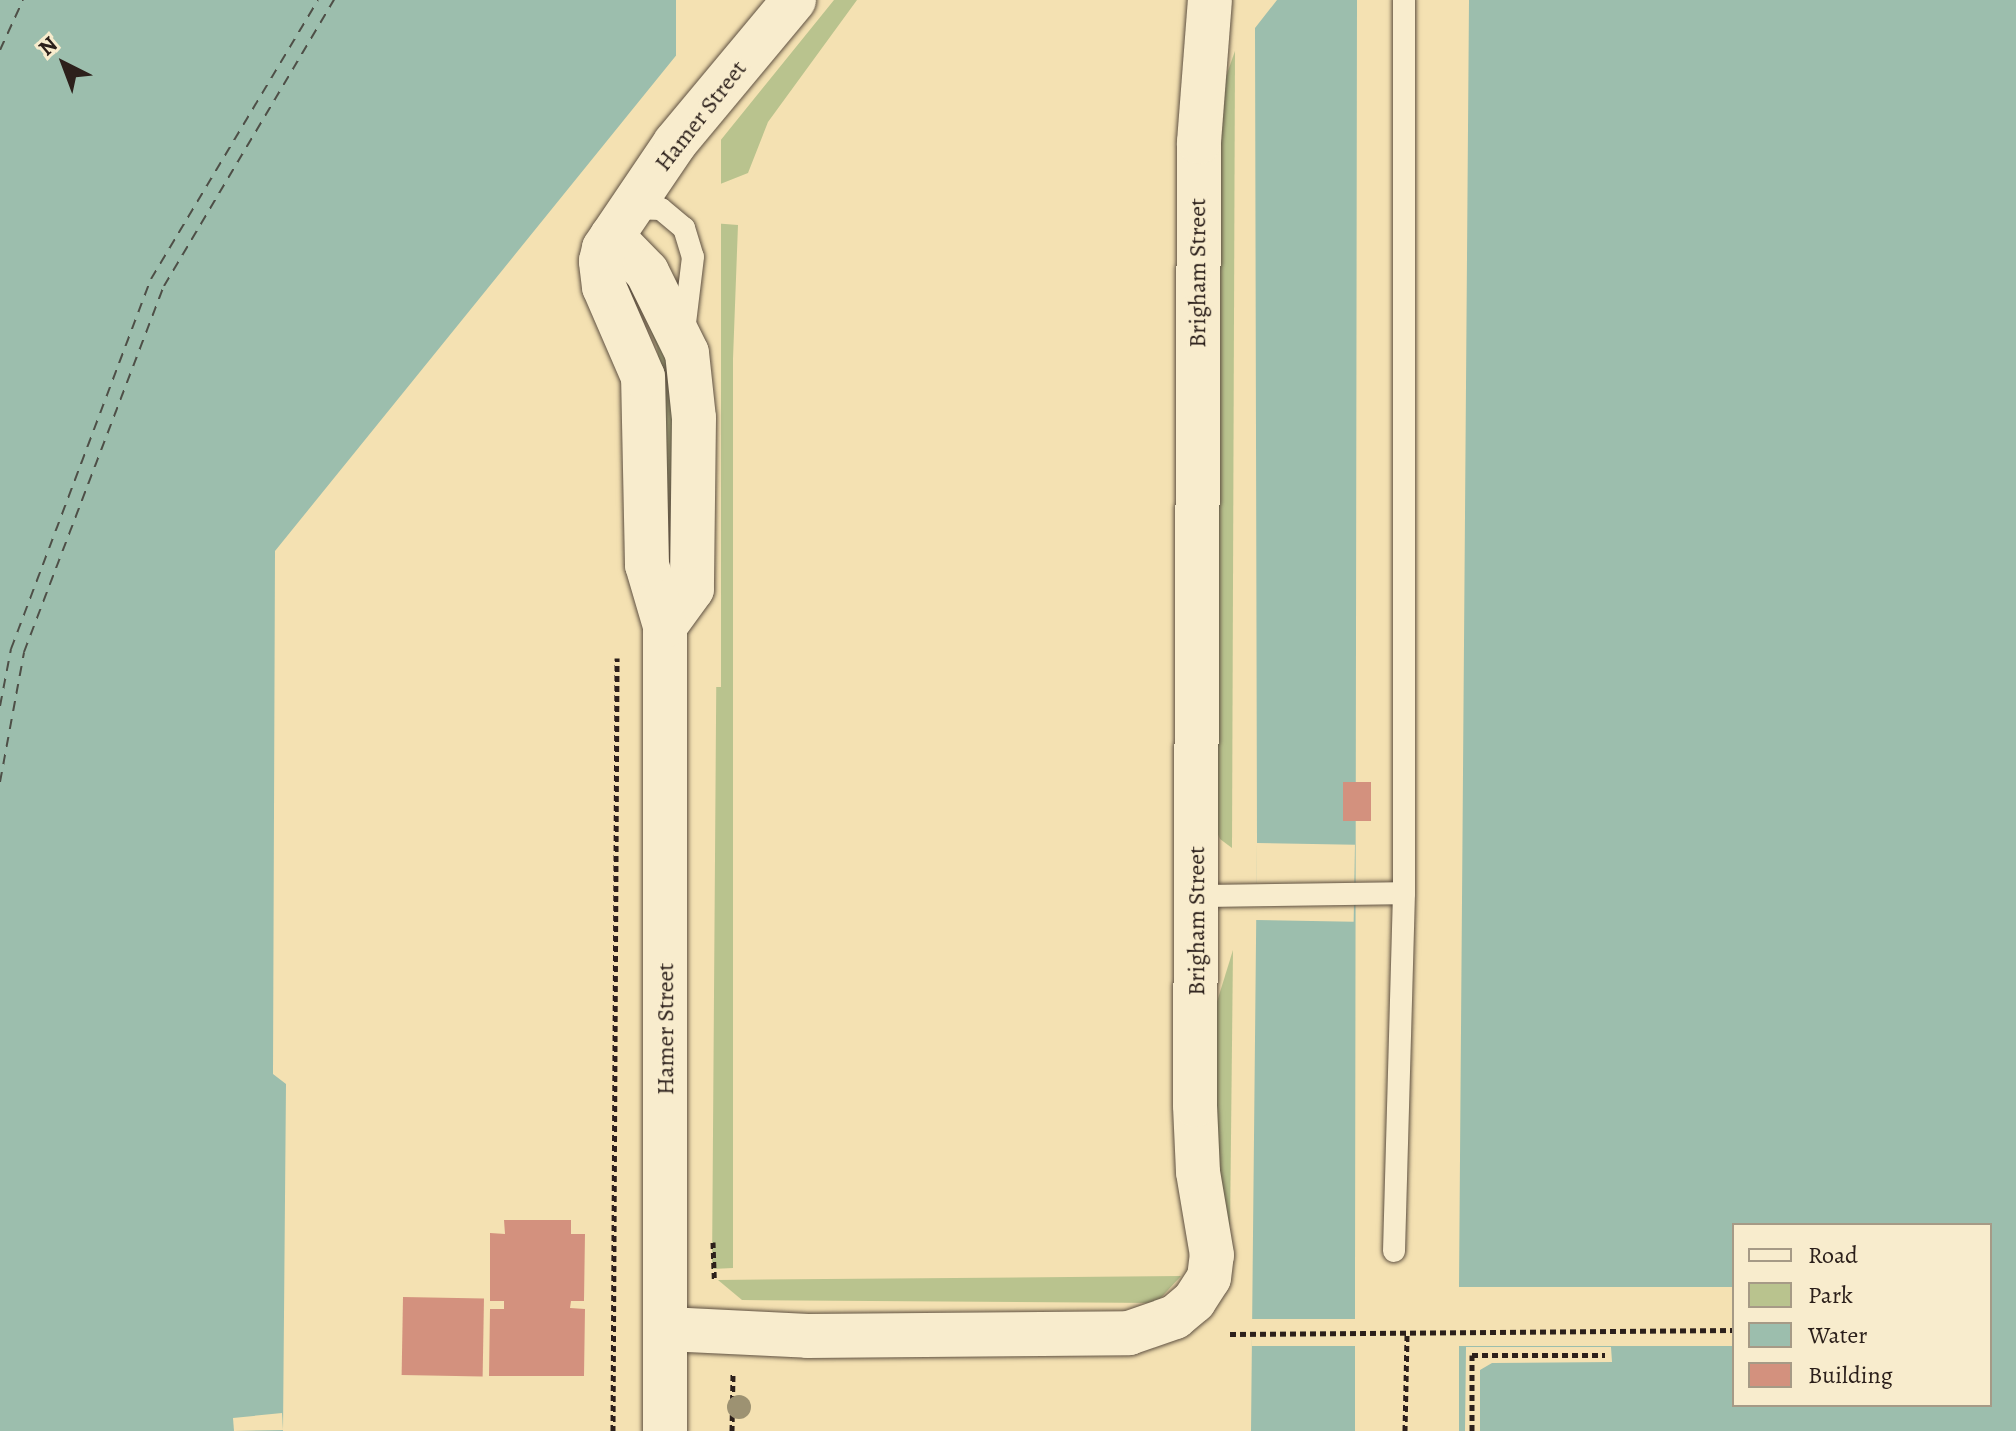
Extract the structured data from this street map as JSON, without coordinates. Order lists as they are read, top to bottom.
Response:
{
  "streets": {
    "street": ["Hamer Street", "Brigham Street"]
  },
  "crossings": [
    ["Hamer Street", "Brigham Street"]
  ],
  "legend": [
    "Road",
    "Park",
    "Water",
    "Building"
  ],
  "north": "top left"
}
